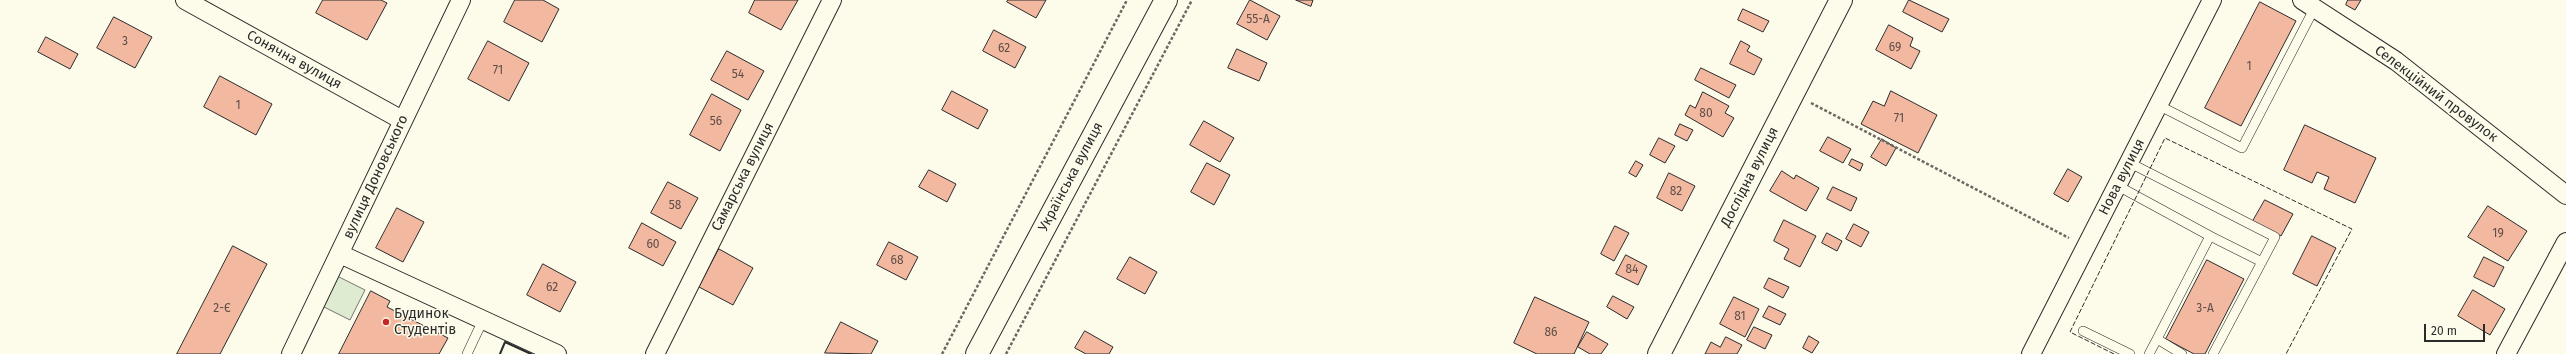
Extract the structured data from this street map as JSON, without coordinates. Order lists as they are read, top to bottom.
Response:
{
  "streets": {
    "street": [
      "Сонячна вулиця",
      "Селекційний провулок",
      "вулиця Доновського",
      "Самарська вулиця",
      "Українська вулиця",
      "Дослідна вулиця",
      "Нова вулиця"
    ]
  },
  "crossings": [
    ["Сонячна вулиця", "вулиця Доновського"]
  ],
  "places": ["Будинок Студентів"],
  "house_numbers": [
    "55-А",
    "3",
    "69",
    "62",
    "1",
    "71",
    "54",
    "1",
    "80",
    "71",
    "56",
    "82",
    "58",
    "19",
    "60",
    "68",
    "84",
    "62",
    "2-Є",
    "3-А",
    "81",
    "86"
  ],
  "scale_bar": "20 m"
}
